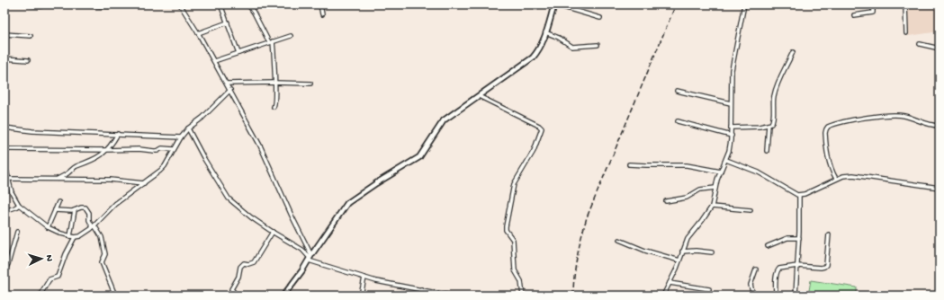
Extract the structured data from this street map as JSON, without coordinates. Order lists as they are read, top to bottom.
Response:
{
  "north": "right"
}
